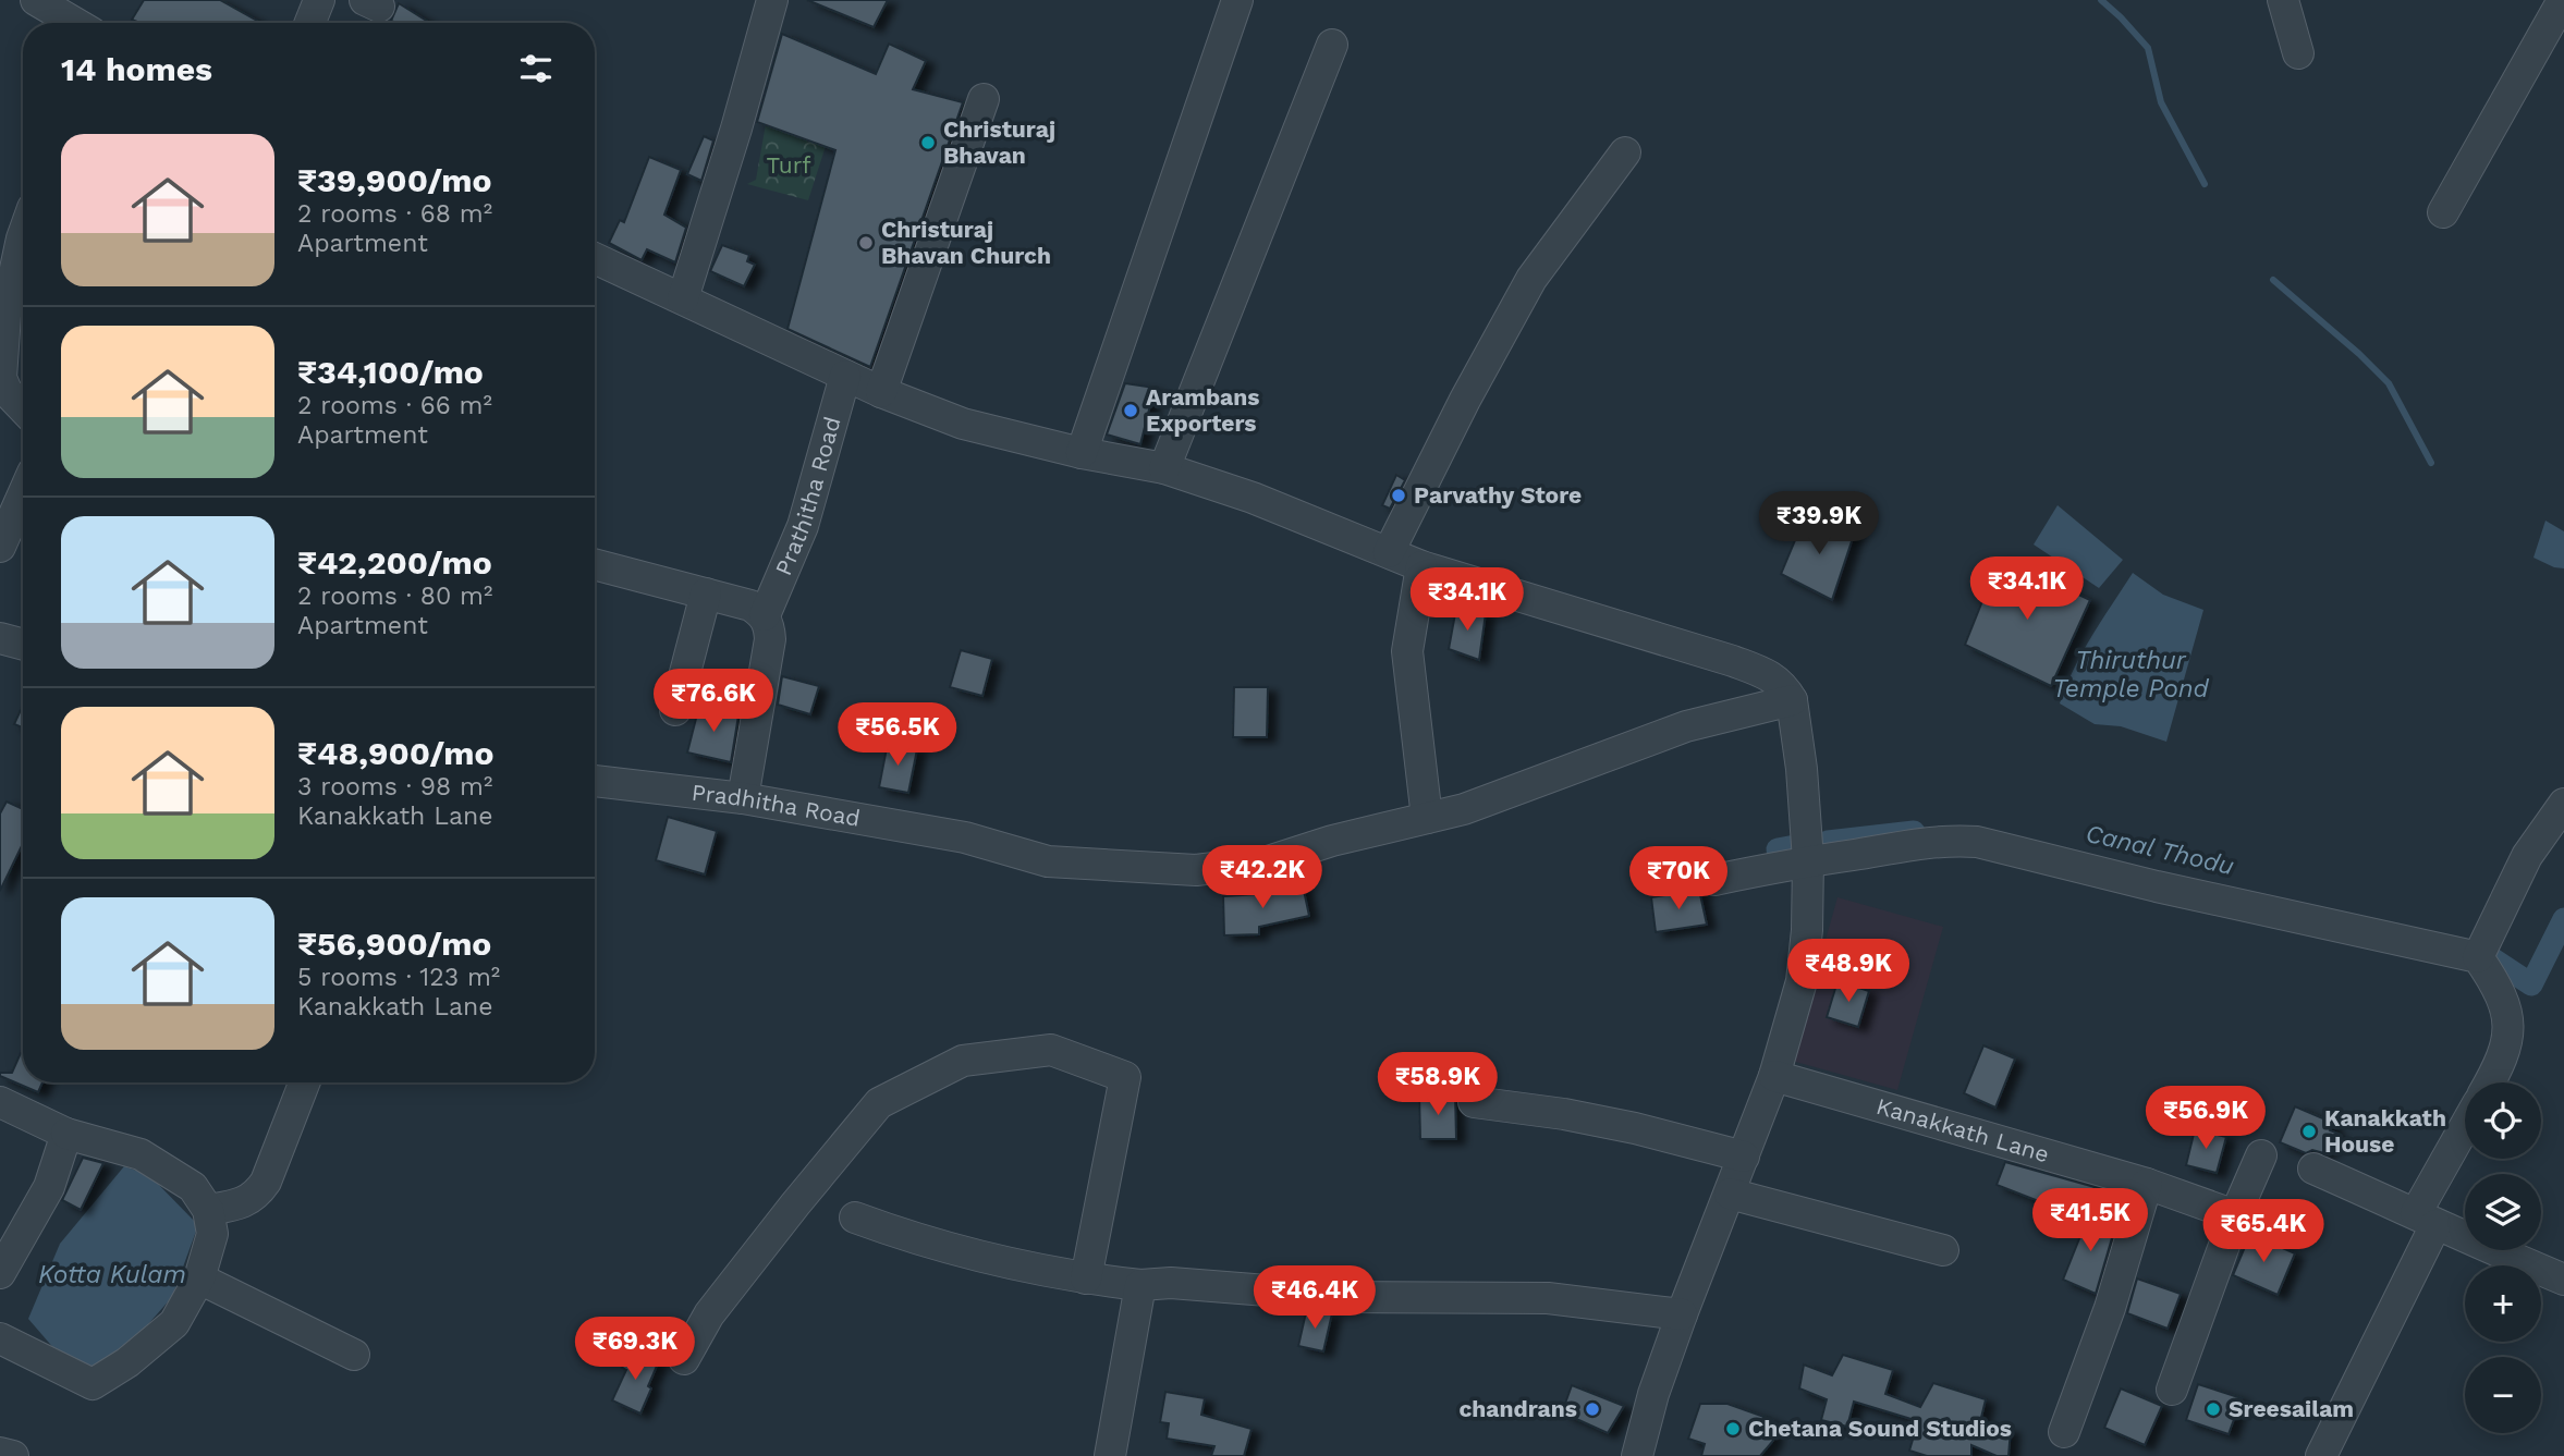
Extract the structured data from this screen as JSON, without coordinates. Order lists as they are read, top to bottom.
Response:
{
  "streets": {
    "street": ["Prathitha Road", "Pradhitha Road", "Kanakkath Lane"]
  },
  "water": ["Thiruthur Temple Pond", "Canal Thodu", "Kotta Kulam"],
  "parks": ["Turf"],
  "places": [
    "Christuraj Bhavan",
    "Christuraj Bhavan Church",
    "Arambans Exporters",
    "Parvathy Store",
    "Kanakkath House",
    "chandrans",
    "Sreesailam",
    "Chetana Sound Studios"
  ],
  "page": {
    "heading": "14 homes",
    "list": [
      {
        "name": "₹39,900/mo",
        "note": "2 rooms · 68 m² · Apartment"
      },
      {
        "name": "₹34,100/mo",
        "note": "2 rooms · 66 m² · Apartment"
      },
      {
        "name": "₹42,200/mo",
        "note": "2 rooms · 80 m² · Apartment"
      },
      {
        "name": "₹48,900/mo",
        "note": "3 rooms · 98 m² · Kanakkath Lane"
      },
      {
        "name": "₹56,900/mo",
        "note": "5 rooms · 123 m² · Kanakkath Lane"
      }
    ],
    "price": [
      "₹39.9K",
      "₹34.1K",
      "₹34.1K",
      "₹76.6K",
      "₹56.5K",
      "₹42.2K",
      "₹70K",
      "₹48.9K",
      "₹58.9K",
      "₹56.9K",
      "₹41.5K",
      "₹65.4K",
      "₹46.4K",
      "₹69.3K"
    ],
    "map_buttons": ["+", "−"]
  }
}
